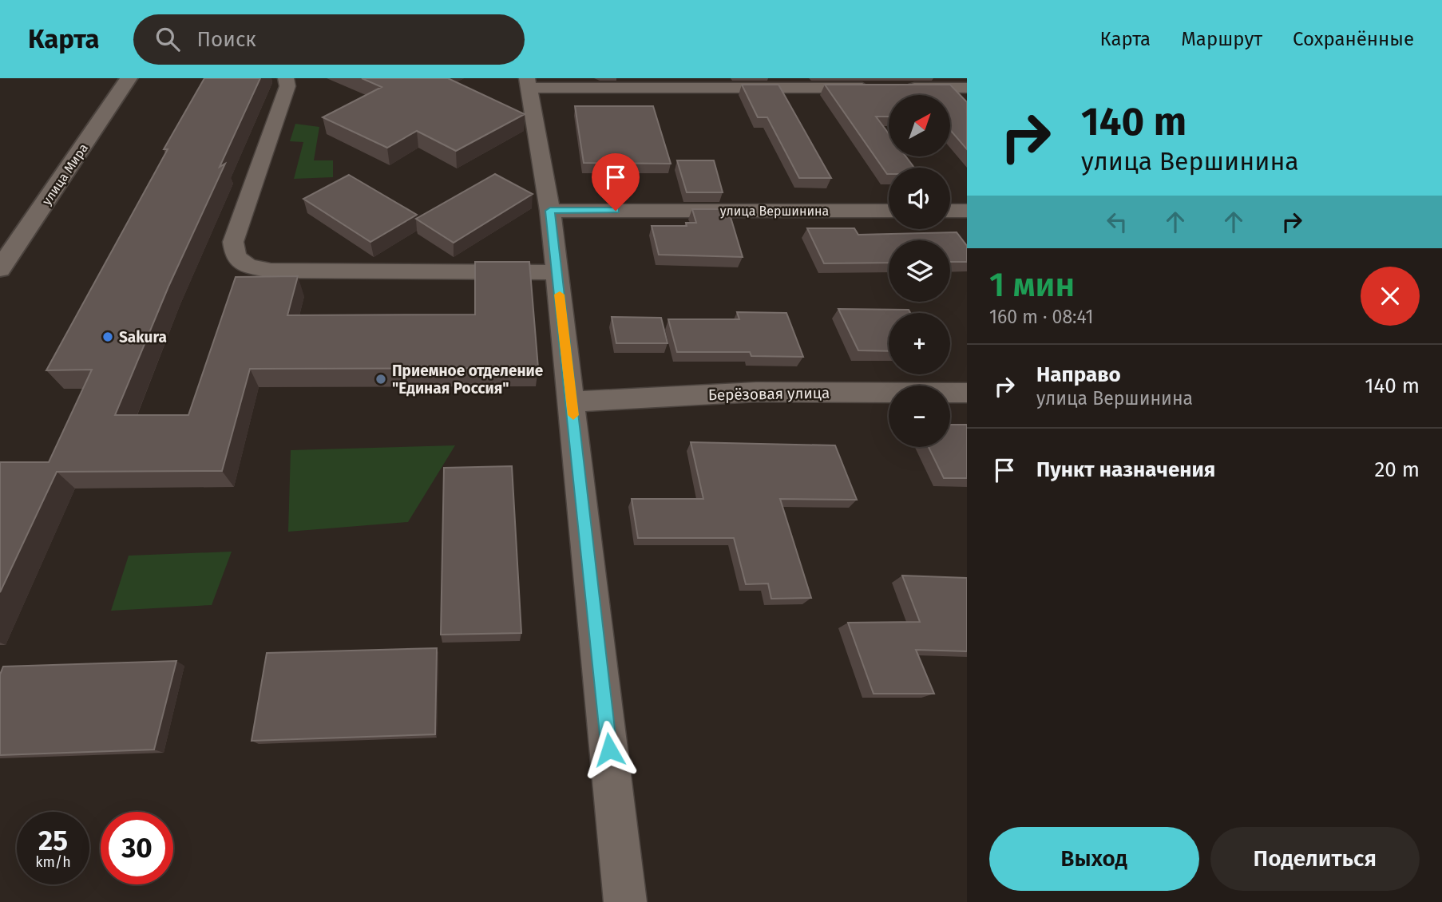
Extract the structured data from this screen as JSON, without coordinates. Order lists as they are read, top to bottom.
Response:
{
  "streets": {
    "street": ["улица Мира", "улица Вершинина", "Берёзовая улица"]
  },
  "places": ["Sakura", "Приемное отделение \"Единая Россия\""],
  "north": "top right",
  "page": {
    "header": "Карта",
    "search": "Поиск",
    "nav": ["Карта", "Маршрут", "Сохранённые"],
    "turn": ["140 m", "улица Вершинина"],
    "map_buttons": ["+", "−"],
    "heading": ["1 мин", "160 m · 08:41"],
    "list": [
      {
        "name": "Направо",
        "note": "улица Вершинина",
        "value": "140 m"
      },
      {
        "name": "Пункт назначения",
        "value": "20 m"
      }
    ],
    "speed": "25 km/h",
    "limit": "30",
    "buttons": ["Выход", "Поделиться"]
  }
}
